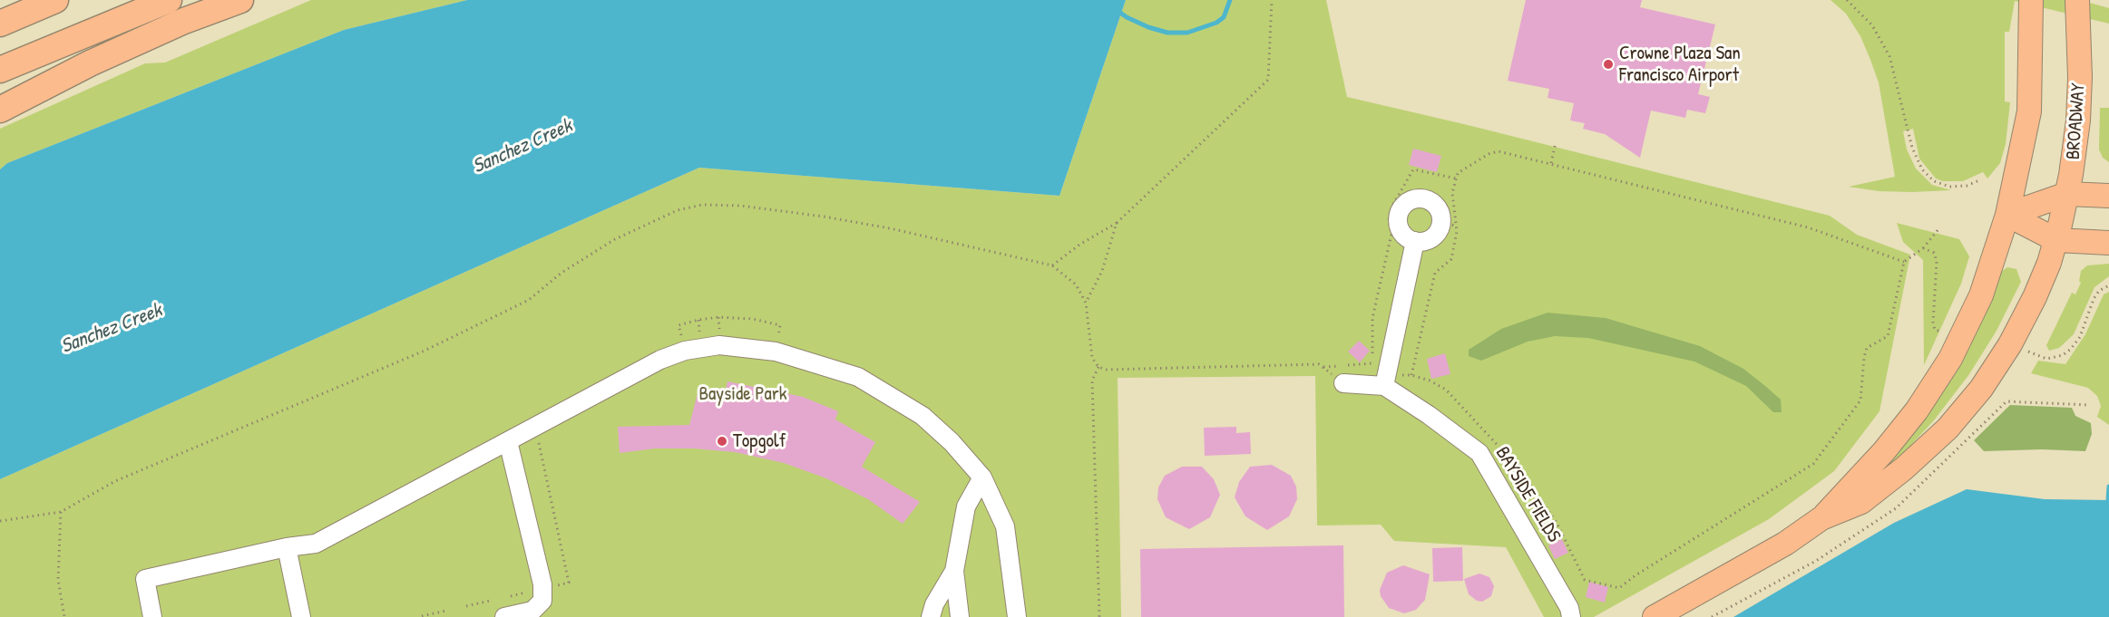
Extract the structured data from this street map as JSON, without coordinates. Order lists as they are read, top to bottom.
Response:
{
  "streets": {
    "main road": ["BROADWAY"],
    "lane": ["BAYSIDE FIELDS"]
  },
  "water": ["Sanchez Creek"],
  "parks": ["Bayside Park"],
  "places": ["Crowne Plaza San Francisco Airport", "Topgolf"]
}
